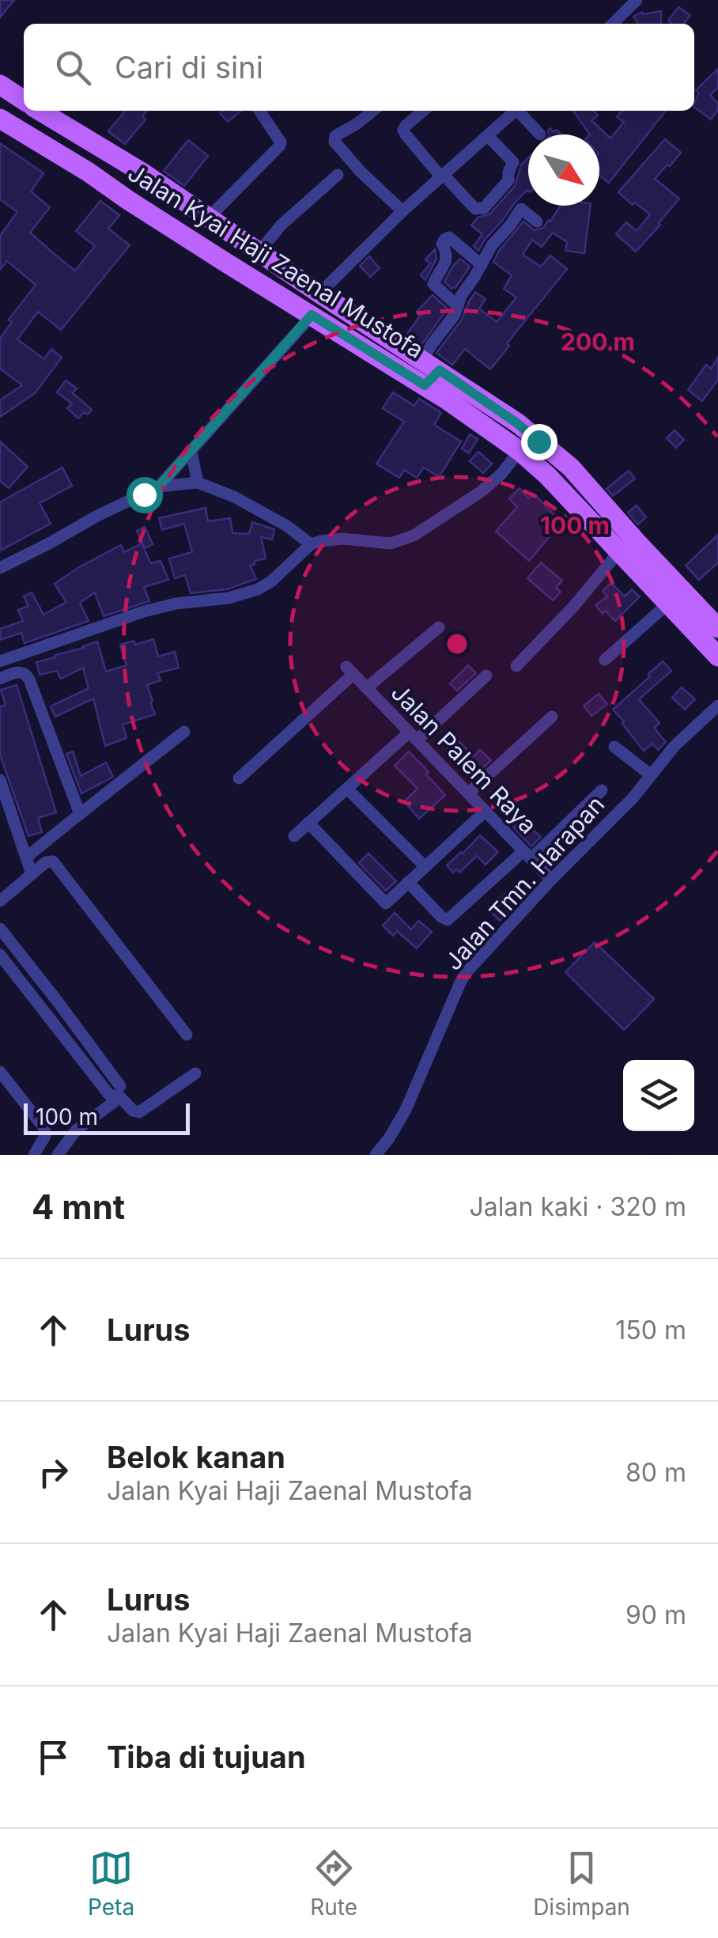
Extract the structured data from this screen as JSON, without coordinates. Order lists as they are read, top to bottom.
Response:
{
  "streets": {
    "main road": ["Jalan Kyai Haji Zaenal Mustofa"],
    "street": ["Jalan Palem Raya", "Jalan Tmn. Harapan"]
  },
  "crossings": [
    ["Jalan Palem Raya", "Jalan Tmn. Harapan"]
  ],
  "scale_bar": "100 m",
  "north": "bottom right",
  "page": {
    "search": "Cari di sini",
    "scale": "100 m",
    "heading": ["4 mnt", "Jalan kaki · 320 m"],
    "list": [
      ["Lurus", "150 m"],
      ["Belok kanan", "Jalan Kyai Haji Zaenal Mustofa", "80 m"],
      ["Lurus", "Jalan Kyai Haji Zaenal Mustofa", "90 m"],
      "Tiba di tujuan"
    ],
    "nav": ["Peta", "Rute", "Disimpan"]
  },
  "rings": ["200 m", "100 m"]
}
